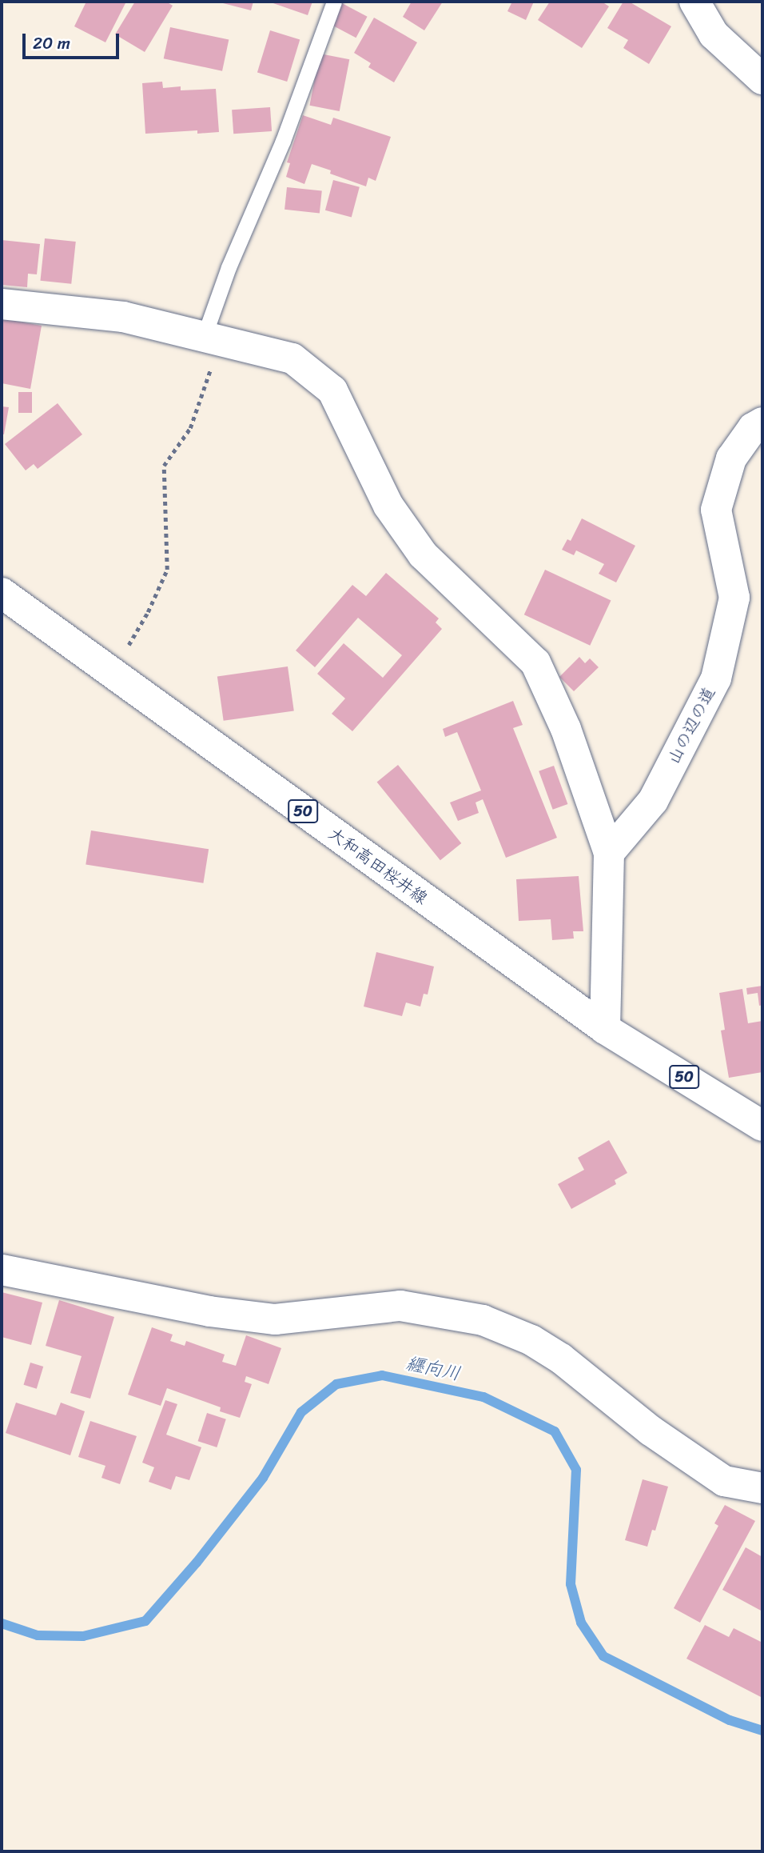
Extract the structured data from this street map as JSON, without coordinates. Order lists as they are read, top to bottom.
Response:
{
  "streets": {
    "street": ["山の辺の道", "50", "大和高田桜井線"]
  },
  "water": ["纒向川"],
  "scale_bar": "20 m"
}
